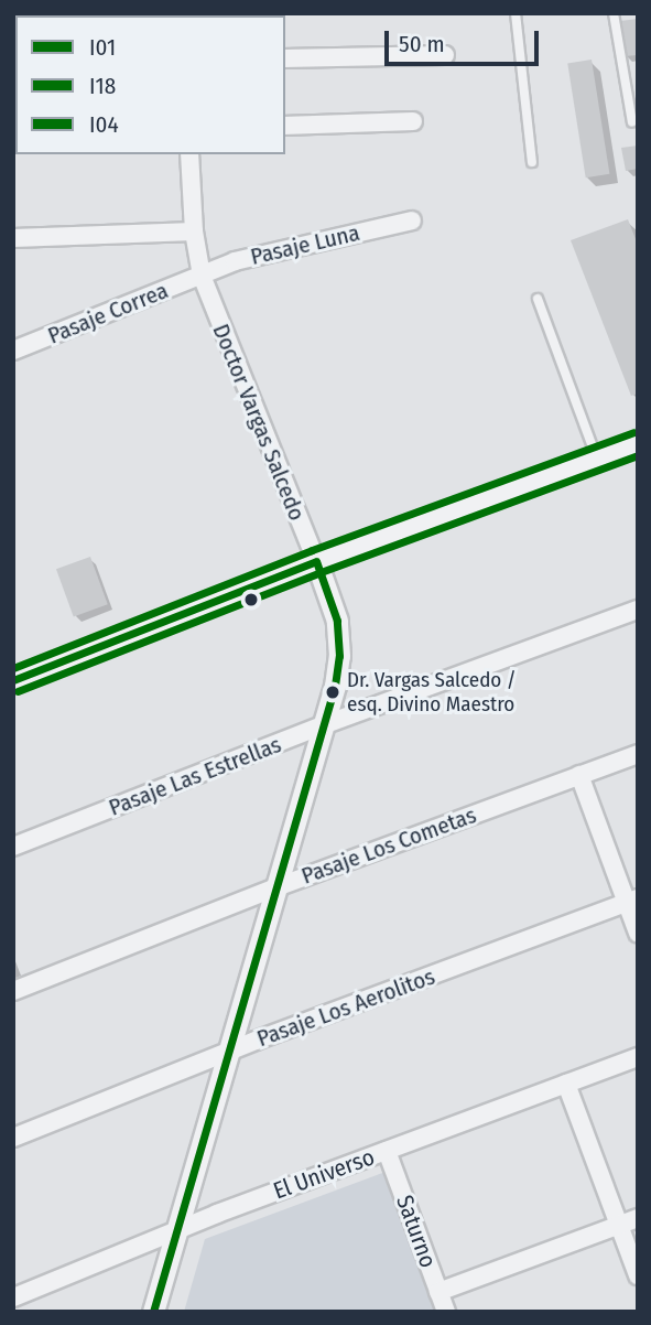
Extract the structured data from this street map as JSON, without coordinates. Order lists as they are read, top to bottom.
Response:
{
  "streets": {
    "street": [
      "Pasaje Luna",
      "Pasaje Correa",
      "Doctor Vargas Salcedo",
      "Pasaje Las Estrellas",
      "Pasaje Los Cometas",
      "Pasaje Los Aerolitos",
      "El Universo",
      "Saturno"
    ]
  },
  "crossings": [
    ["Pasaje Luna", "Pasaje Correa"],
    ["Pasaje Luna", "Doctor Vargas Salcedo"],
    ["Pasaje Correa", "Doctor Vargas Salcedo"],
    ["Doctor Vargas Salcedo", "Pasaje Las Estrellas"],
    ["Doctor Vargas Salcedo", "Pasaje Los Cometas"],
    ["Doctor Vargas Salcedo", "Pasaje Los Aerolitos"],
    ["Doctor Vargas Salcedo", "El Universo"],
    ["El Universo", "Saturno"]
  ],
  "places": ["Dr. Vargas Salcedo / esq. Divino Maestro"],
  "lines": ["transit line I04", "transit line I18", "transit line I01"],
  "legend": ["I01", "I18", "I04"],
  "scale_bar": "50 m"
}
